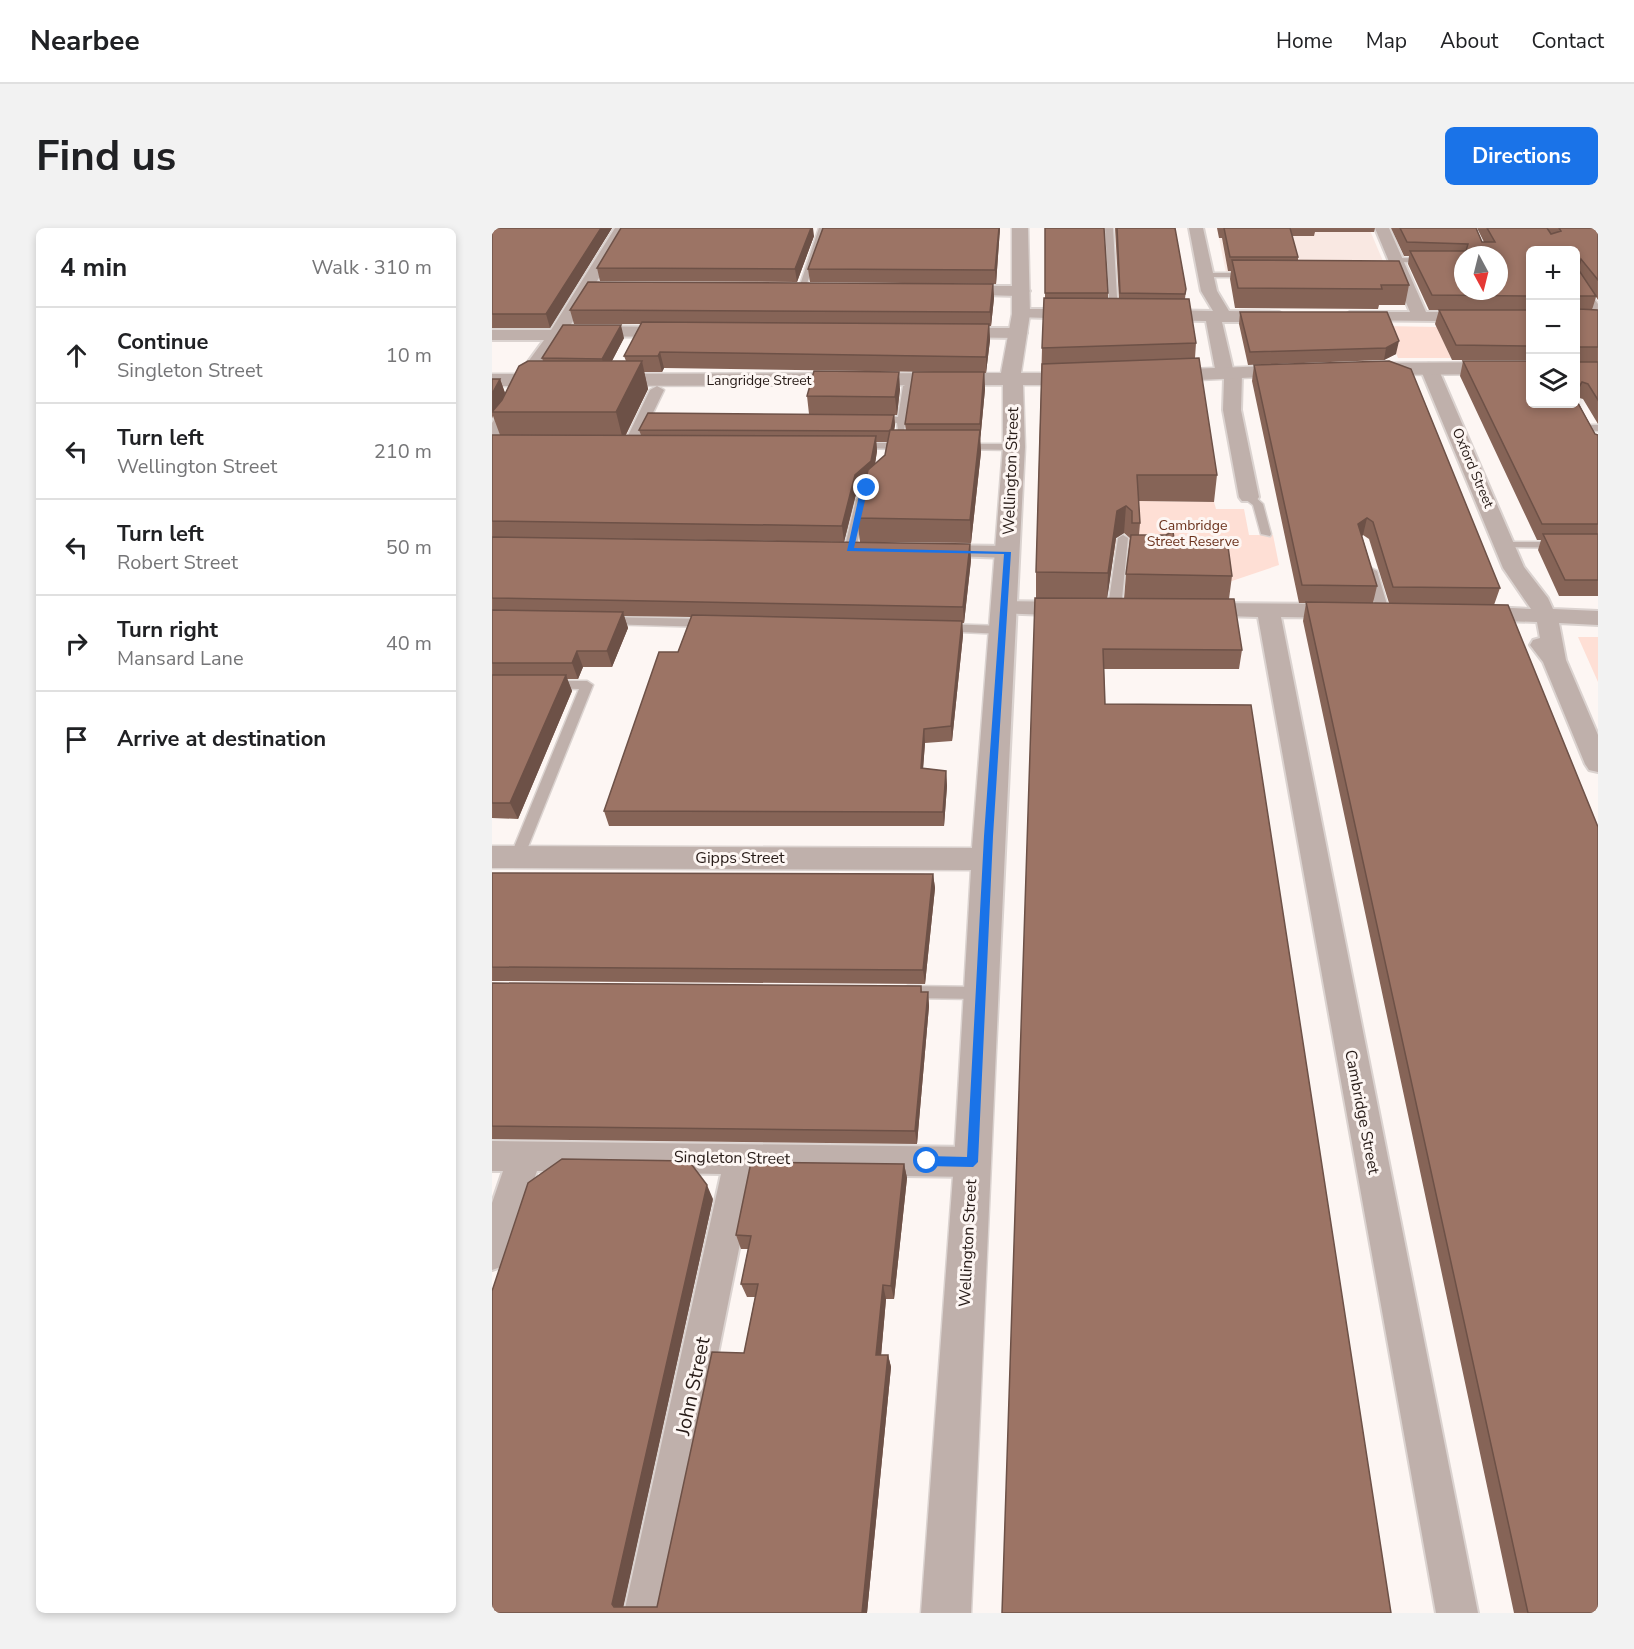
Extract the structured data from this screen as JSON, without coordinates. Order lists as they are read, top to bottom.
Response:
{
  "streets": {
    "street": [
      "Langridge Street",
      "Oxford Street",
      "Wellington Street",
      "Gipps Street",
      "Cambridge Street",
      "Singleton Street",
      "John Street"
    ]
  },
  "crossings": [
    ["Langridge Street", "Wellington Street"],
    ["Wellington Street", "Gipps Street"],
    ["Wellington Street", "Singleton Street"],
    ["Singleton Street", "John Street"]
  ],
  "parks": ["Cambridge Street Reserve"],
  "north": "bottom",
  "page": {
    "header": "Nearbee",
    "nav": [
      "Home",
      "Map",
      "About",
      "Contact"
    ],
    "buttons": "Directions",
    "title": "Find us",
    "heading": ["4 min", "Walk · 310 m"],
    "map_buttons": ["+", "−"],
    "list": [
      ["Continue", "Singleton Street", "10 m"],
      ["Turn left", "Wellington Street", "210 m"],
      ["Turn left", "Robert Street", "50 m"],
      ["Turn right", "Mansard Lane", "40 m"],
      "Arrive at destination"
    ]
  }
}
